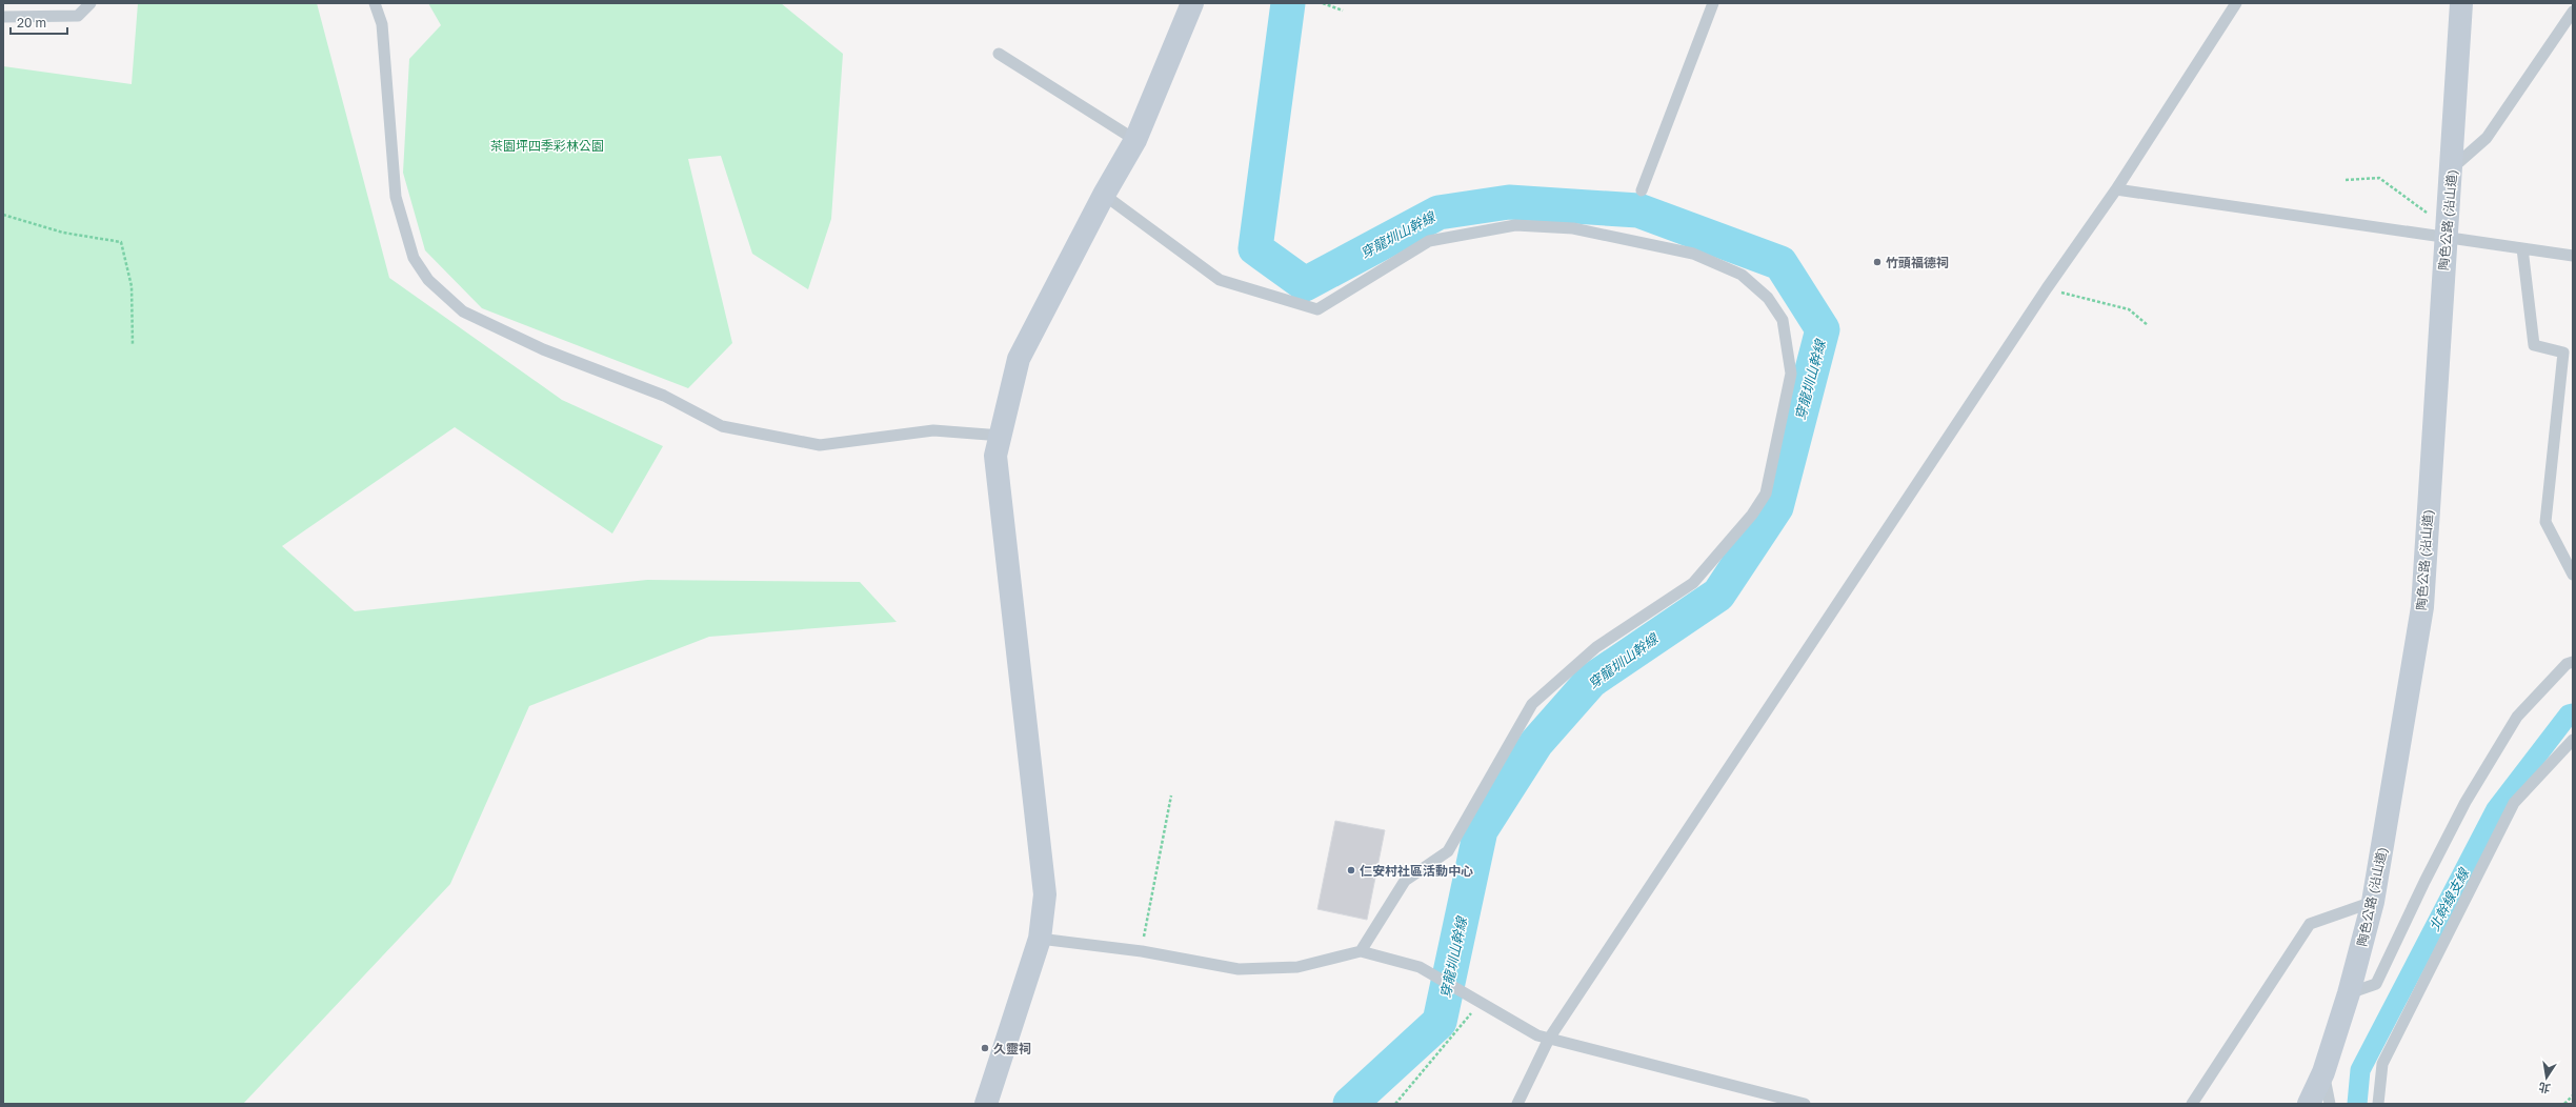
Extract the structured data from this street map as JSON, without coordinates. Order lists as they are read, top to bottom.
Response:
{
  "streets": {
    "street": ["陶色公路 (沿山道)"]
  },
  "water": ["穿龍圳山幹線", "北幹線支線"],
  "parks": ["茶園坪四季彩林公園"],
  "places": ["竹頭福德祠", "仁安村社區活動中心", "久靈祠"],
  "scale_bar": "20 m",
  "north": "bottom"
}
